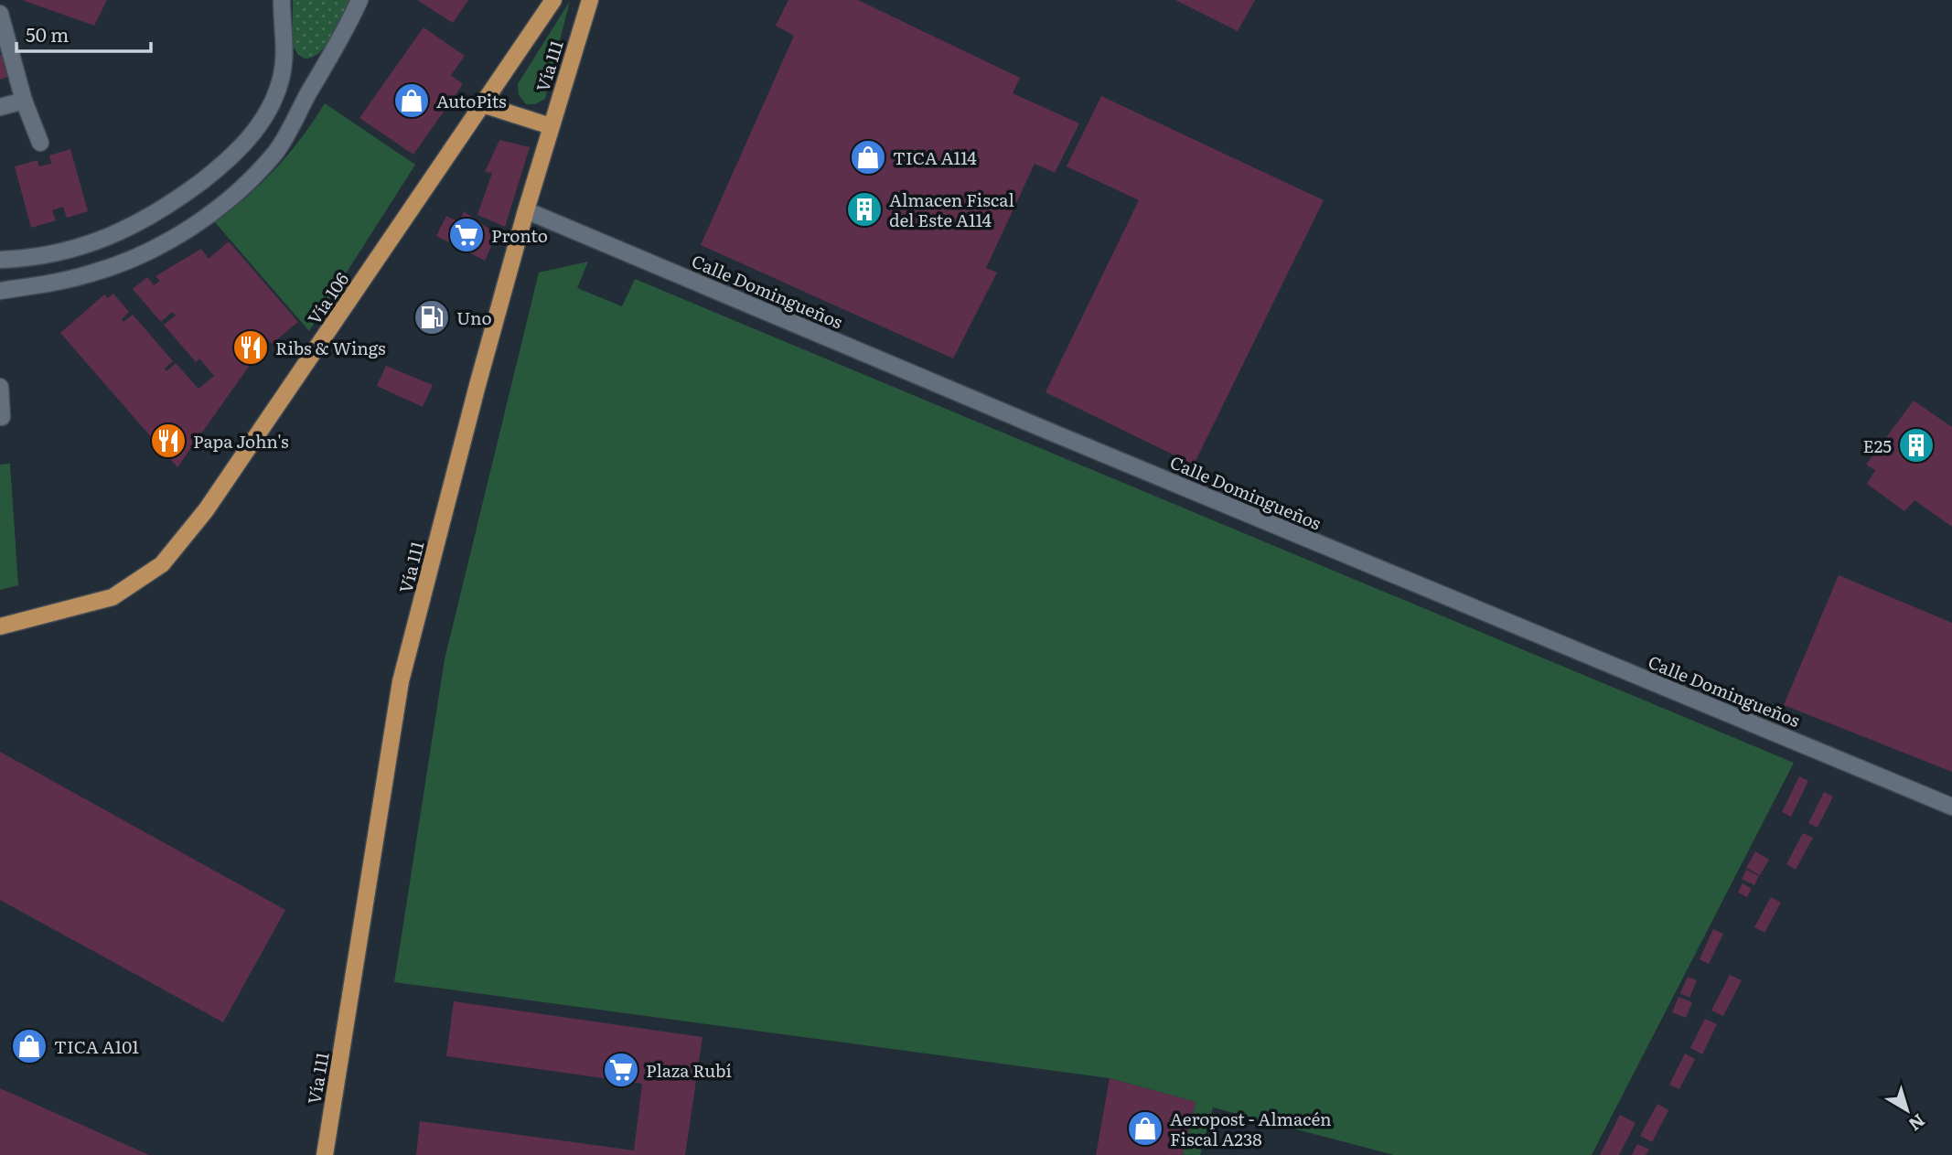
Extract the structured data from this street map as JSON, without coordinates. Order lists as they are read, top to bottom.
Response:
{
  "streets": {
    "main road": ["Vía 111", "Vía 106"],
    "street": ["Calle Domingueños"]
  },
  "crossings": [
    ["Vía 111", "Calle Domingueños"]
  ],
  "places": {
    "shop": [
      "AutoPits",
      "TICA A114",
      "TICA A101",
      "Aeropost - Almacén Fiscal A238"
    ],
    "building": ["Almacen Fiscal del Este A114", "E25"],
    "supermarket": ["Pronto", "Plaza Rubí"],
    "fuel station": ["Uno"],
    "restaurant": ["Ribs & Wings", "Papa John's"]
  },
  "scale_bar": "50 m",
  "north": "bottom right"
}
